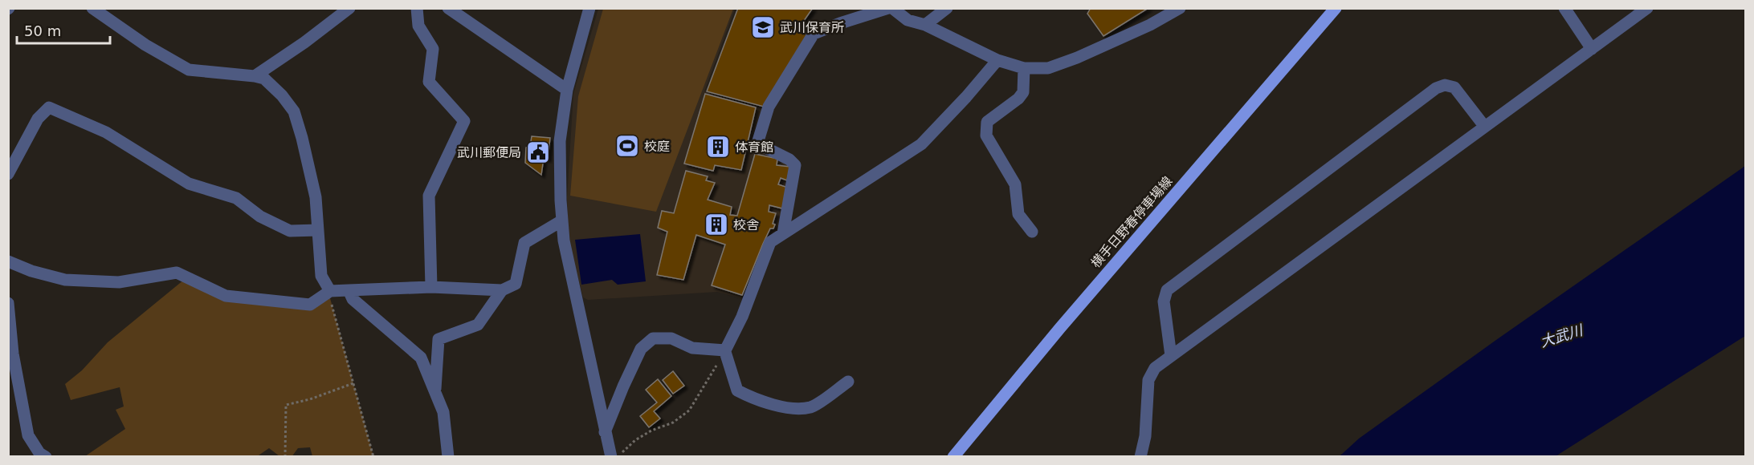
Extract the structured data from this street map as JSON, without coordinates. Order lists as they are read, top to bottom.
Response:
{
  "streets": {
    "main road": ["横手日野春停車場線"]
  },
  "water": ["大武川"],
  "places": {
    "school or university": ["武川保育所"],
    "sports": ["校庭"],
    "building": ["体育館", "校舎"],
    "public building": ["武川郵便局"]
  },
  "scale_bar": "50 m"
}
